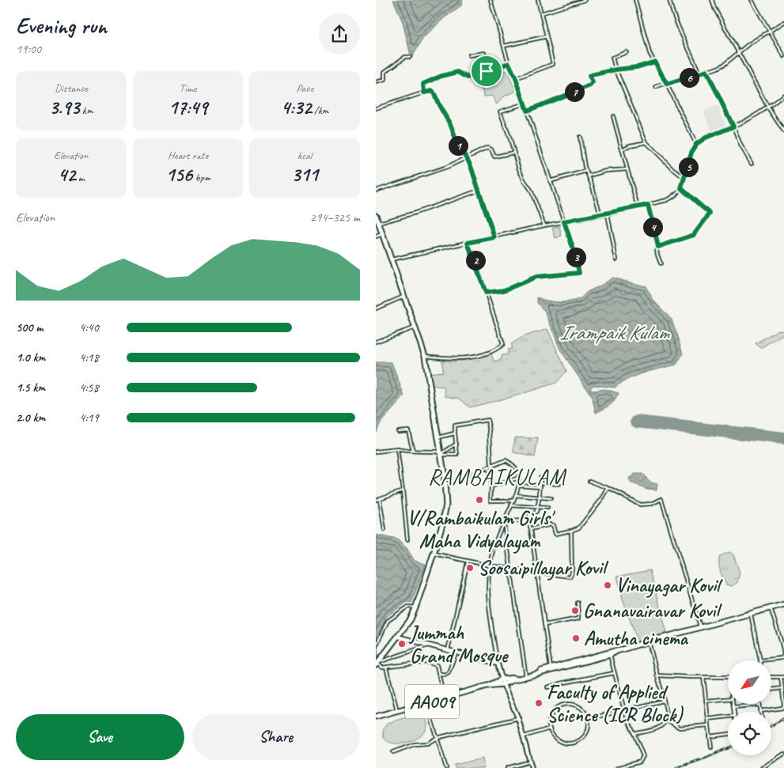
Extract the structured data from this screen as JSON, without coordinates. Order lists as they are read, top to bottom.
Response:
{
  "streets": {
    "highway": ["AA009"]
  },
  "districts": ["RAMBAIKULAM"],
  "water": ["Irampaik Kulam"],
  "places": [
    "V/Rambaikulam Girls' Maha Vidyalayam",
    "Soosaipillayar Kovil",
    "Vinayagar Kovil",
    "Gnanavairavar Kovil",
    "Amutha cinema",
    "Jummah Grand Mosque",
    "Faculty of Applied Science (ICR Block)"
  ],
  "north": "bottom left",
  "page": {
    "heading": ["Evening run", "19:00"],
    "stats": [
      ["Distance", "3.93 km"],
      ["Time", "17:49"],
      ["Pace", "4:32 /km"],
      ["Elevation", "42 m"],
      ["Heart rate", "156 bpm"],
      ["kcal", "311"]
    ],
    "pins": [
      "6",
      "7",
      "1",
      "5",
      "4",
      "3",
      "2"
    ],
    "chart": ["Elevation", "294–325 m"],
    "list": [
      {
        "name": "500 m",
        "note": "4:40"
      },
      {
        "name": "1.0 km",
        "note": "4:18"
      },
      {
        "name": "1.5 km",
        "note": "4:58"
      },
      {
        "name": "2.0 km",
        "note": "4:19"
      }
    ],
    "buttons": ["Save", "Share"]
  }
}
